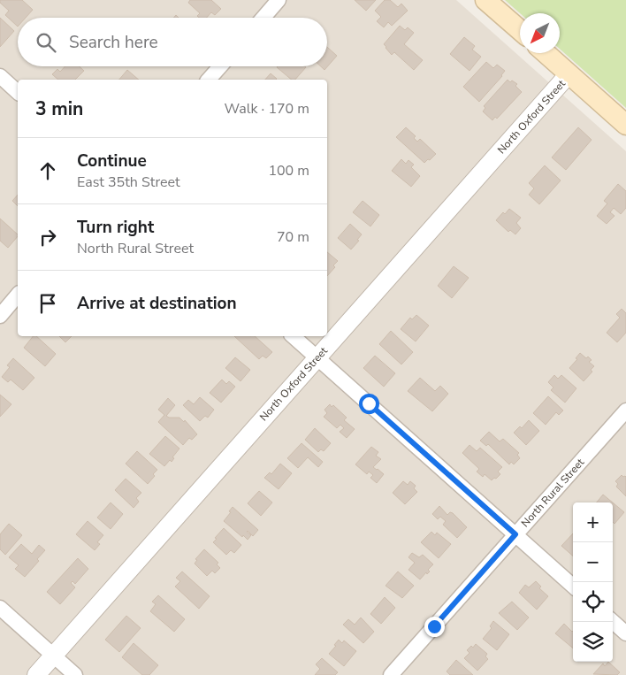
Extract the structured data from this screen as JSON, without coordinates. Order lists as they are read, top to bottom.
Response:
{
  "streets": {
    "street": ["North Oxford Street", "North Rural Street"]
  },
  "north": "bottom left",
  "page": {
    "search": "Search here",
    "heading": ["3 min", "Walk · 170 m"],
    "list": [
      ["Continue", "East 35th Street", "100 m"],
      ["Turn right", "North Rural Street", "70 m"],
      "Arrive at destination"
    ],
    "map_buttons": ["+", "−"]
  }
}
